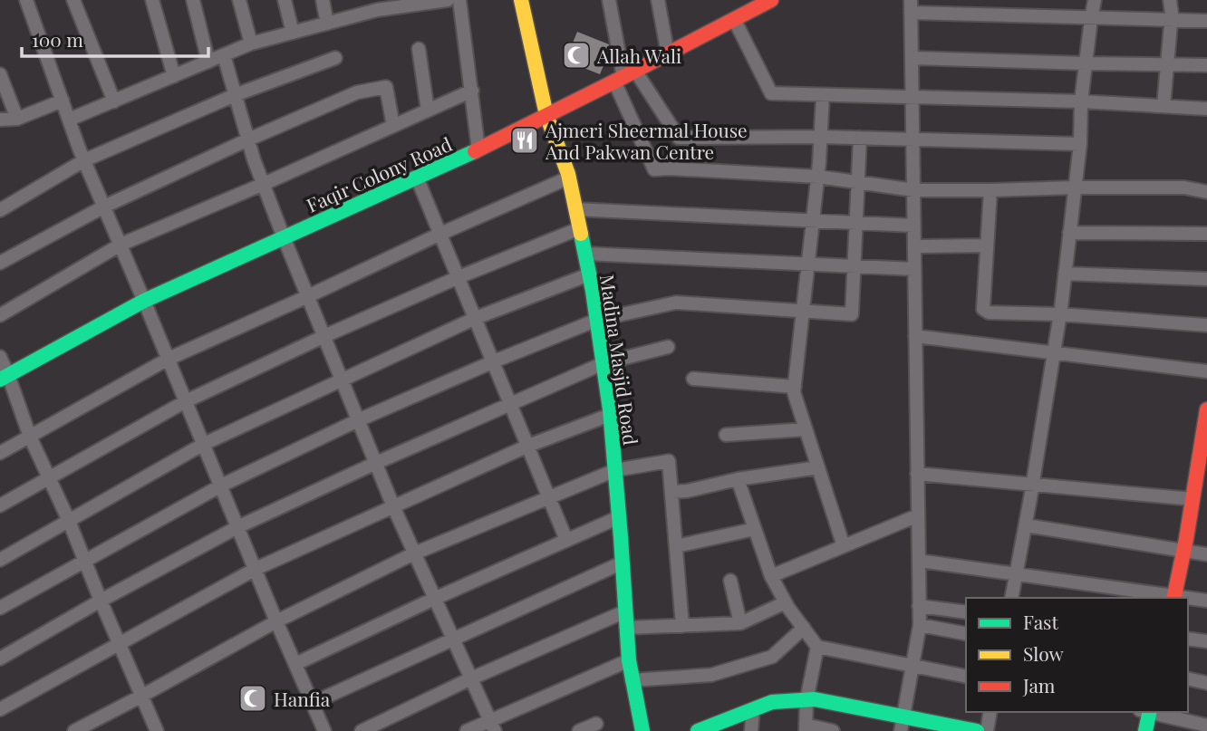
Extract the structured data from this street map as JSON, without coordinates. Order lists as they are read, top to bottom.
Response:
{
  "streets": {
    "street": ["Faqir Colony Road", "Madina Masjid Road"]
  },
  "crossings": [
    ["Faqir Colony Road", "Madina Masjid Road"]
  ],
  "places": {
    "mosque": ["Allah Wali", "Hanfia"],
    "restaurant": ["Ajmeri Sheermal House And Pakwan Centre"]
  },
  "legend": ["Fast", "Slow", "Jam"],
  "scale_bar": "100 m"
}
